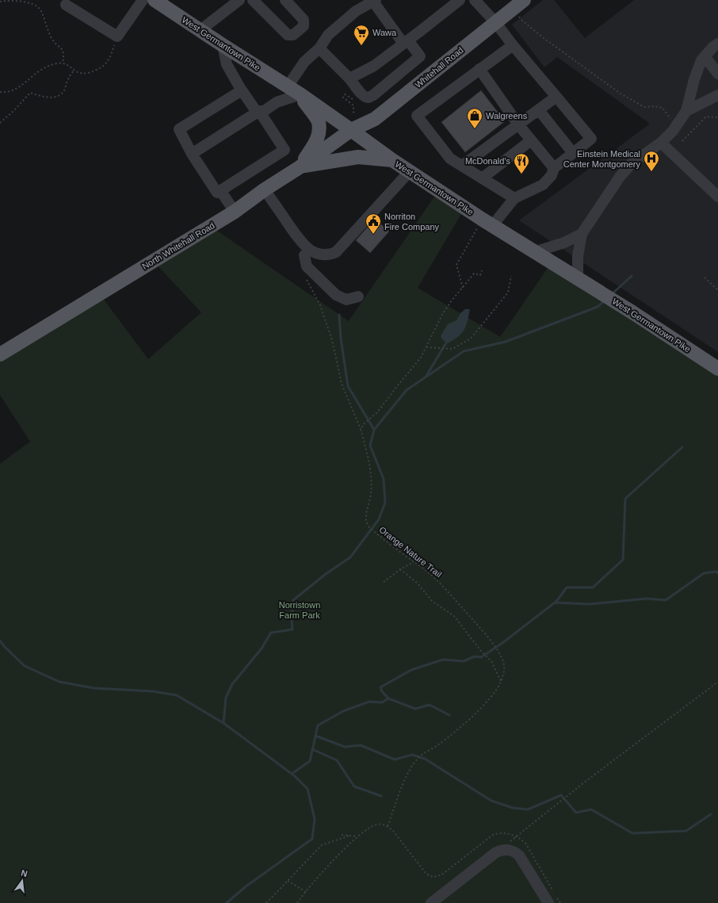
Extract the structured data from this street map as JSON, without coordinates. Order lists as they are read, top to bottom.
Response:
{
  "streets": {
    "main road": ["West Germantown Pike", "Whitehall Road", "North Whitehall Road"],
    "path": ["Orange Nature Trail"]
  },
  "crossings": [
    ["West Germantown Pike", "Whitehall Road"],
    ["West Germantown Pike", "North Whitehall Road"],
    ["Whitehall Road", "North Whitehall Road"]
  ],
  "parks": ["Norristown Farm Park"],
  "places": {
    "supermarket": ["Wawa"],
    "shop": ["Walgreens"],
    "hospital": ["Einstein Medical Center Montgomery"],
    "restaurant": ["McDonald's"],
    "public building": ["Norriton Fire Company"]
  },
  "north": "top"
}
